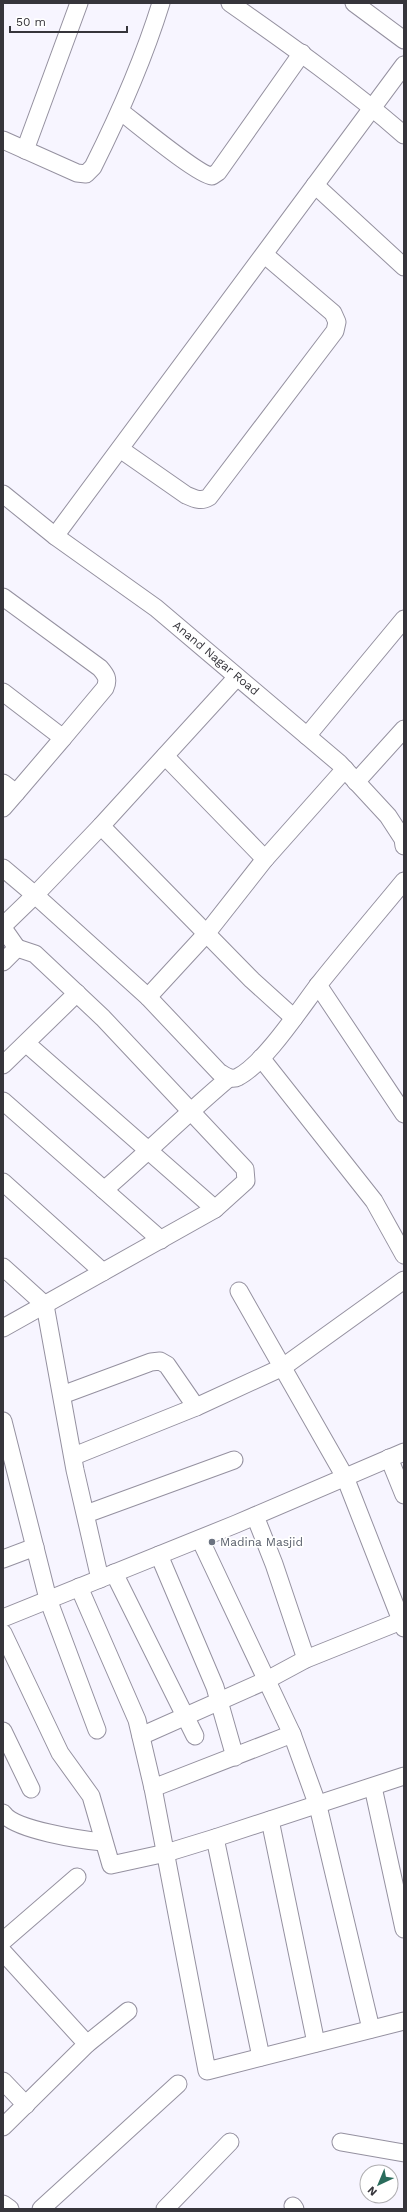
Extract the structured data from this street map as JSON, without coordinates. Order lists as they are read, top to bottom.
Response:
{
  "streets": {
    "street": ["Anand Nagar Road"]
  },
  "places": ["Madina Masjid"],
  "scale_bar": "50 m",
  "north": "bottom left"
}
